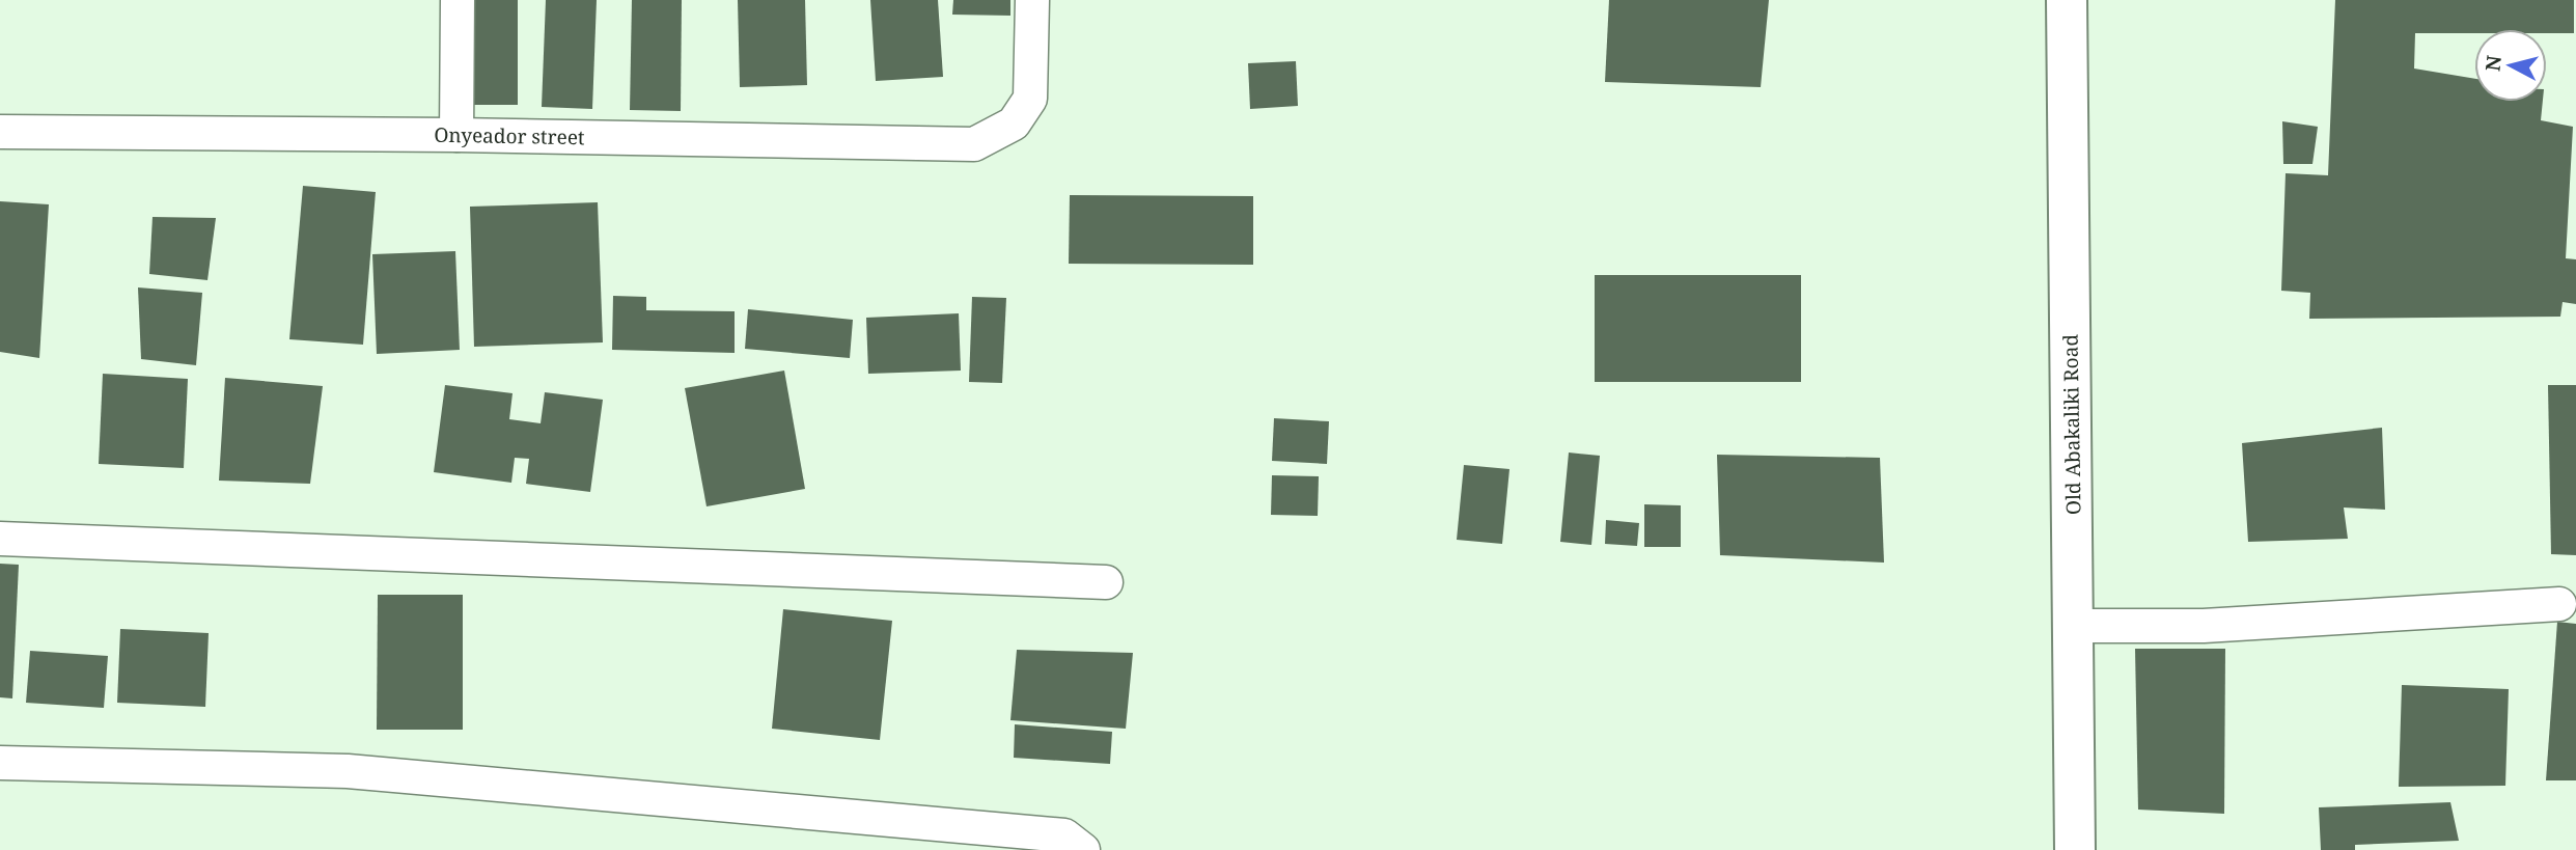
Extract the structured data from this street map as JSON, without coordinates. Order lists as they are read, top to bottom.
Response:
{
  "streets": {
    "main road": ["Old Abakaliki Road"],
    "street": ["Onyeador street"]
  },
  "north": "left"
}
